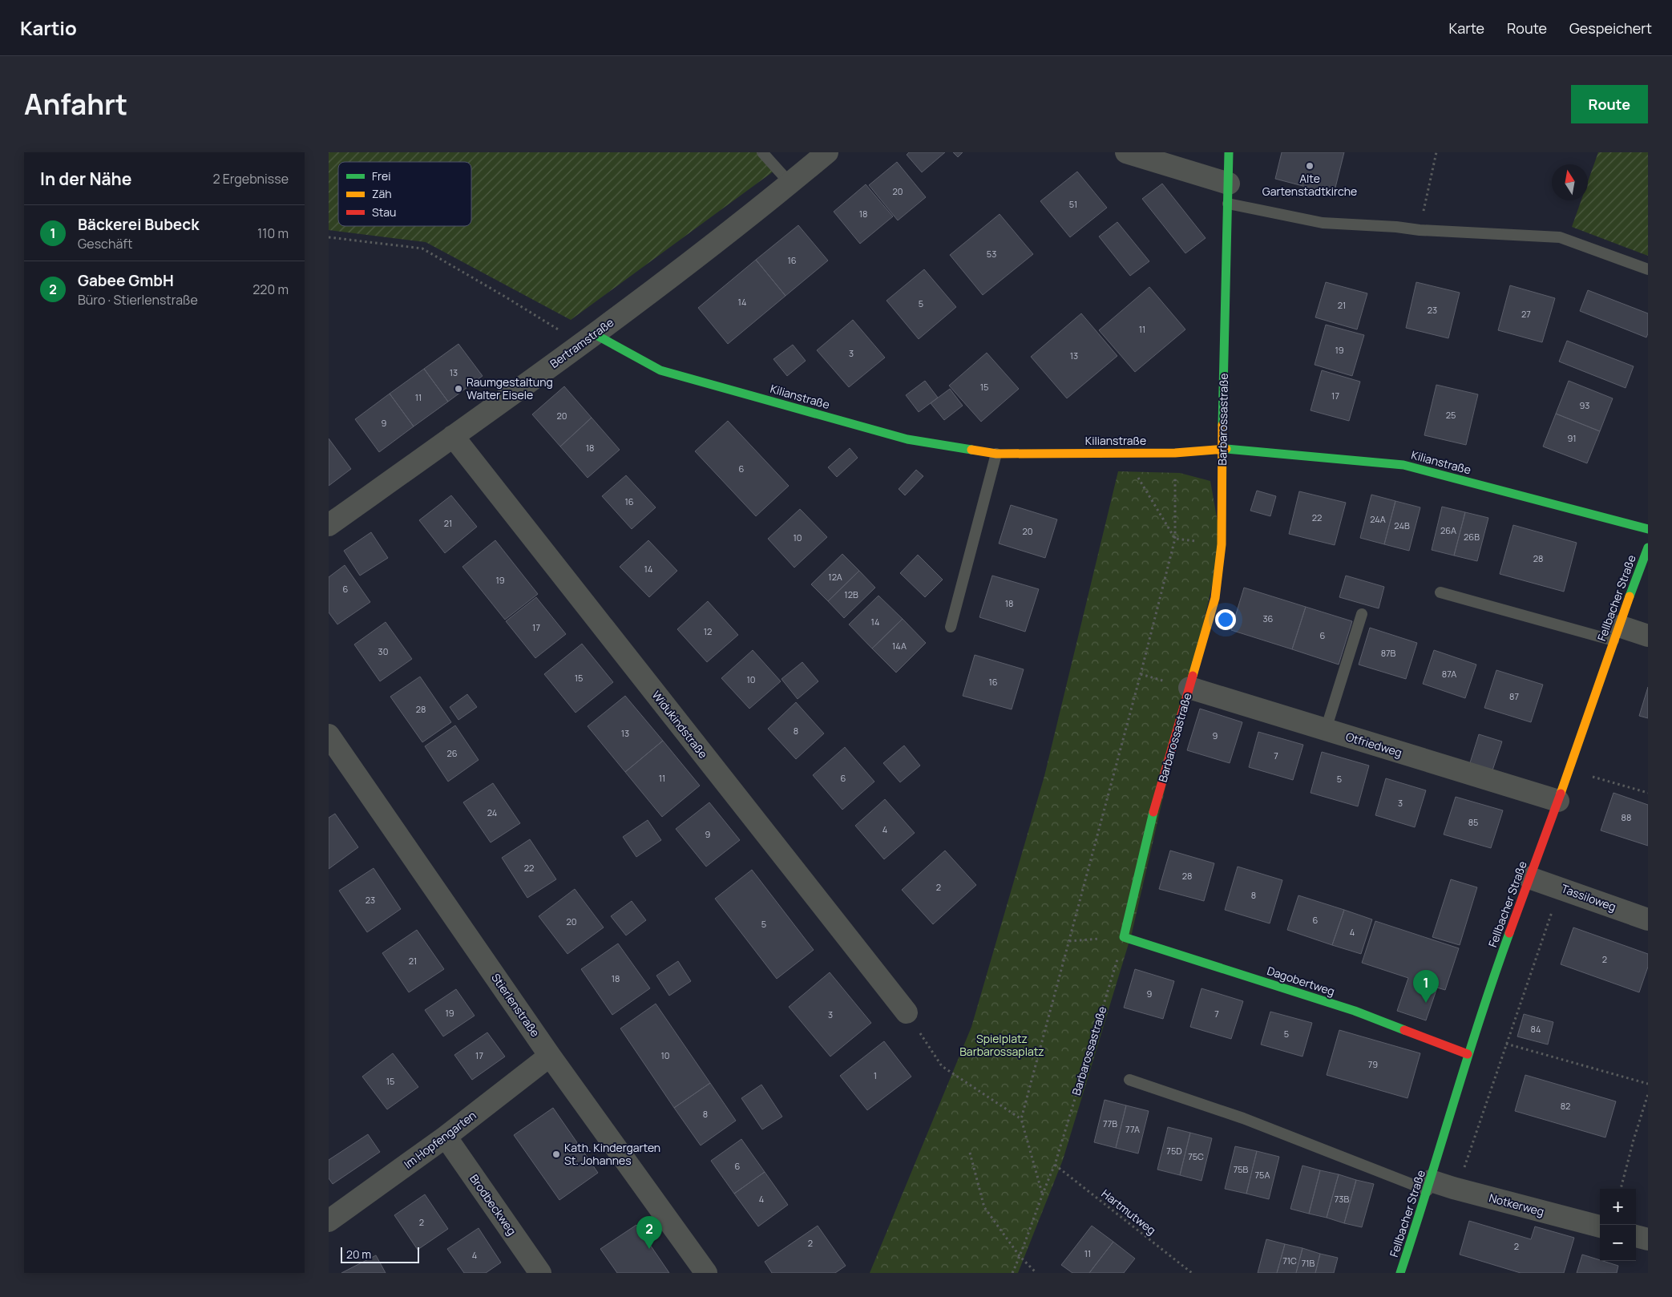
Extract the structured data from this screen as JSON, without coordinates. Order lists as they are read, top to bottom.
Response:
{
  "streets": {
    "street": [
      "Bertramstraße",
      "Kilianstraße",
      "Barbarossastraße",
      "Fellbacher Straße",
      "Widukindstraße",
      "Otfriedweg",
      "Tassiloweg",
      "Dagobertweg",
      "Stierlenstraße",
      "Im Hopfengarten",
      "Brodbeckweg",
      "Notkerweg"
    ],
    "path": ["Hartmutweg"]
  },
  "crossings": [
    ["Bertramstraße", "Kilianstraße"],
    ["Bertramstraße", "Widukindstraße"],
    ["Kilianstraße", "Barbarossastraße"],
    ["Barbarossastraße", "Otfriedweg"],
    ["Barbarossastraße", "Dagobertweg"],
    ["Barbarossastraße", "Hartmutweg"],
    ["Fellbacher Straße", "Otfriedweg"],
    ["Fellbacher Straße", "Tassiloweg"],
    ["Fellbacher Straße", "Dagobertweg"],
    ["Fellbacher Straße", "Notkerweg"],
    ["Stierlenstraße", "Im Hopfengarten"],
    ["Im Hopfengarten", "Brodbeckweg"]
  ],
  "parks": ["Spielplatz Barbarossaplatz"],
  "places": ["Alte Gartenstadtkirche", "Raumgestaltung Walter Eisele", "Kath. Kindergarten St. Johannes"],
  "house_numbers": [
    "20",
    "51",
    "18",
    "53",
    "16",
    "14",
    "5",
    "21",
    "23",
    "27",
    "11",
    "19",
    "3",
    "13",
    "13",
    "15",
    "17",
    "11",
    "93",
    "25",
    "20",
    "9",
    "91",
    "18",
    "6",
    "16",
    "22",
    "24A",
    "21",
    "24B",
    "26A",
    "20",
    "26B",
    "10",
    "28",
    "14",
    "12A",
    "19",
    "6",
    "12B",
    "18",
    "36",
    "14",
    "17",
    "12",
    "6",
    "14A",
    "30",
    "87B",
    "87A",
    "15",
    "10",
    "16",
    "87",
    "28",
    "8",
    "13",
    "9",
    "26",
    "7",
    "11",
    "6",
    "5",
    "3",
    "24",
    "88",
    "85",
    "4",
    "9",
    "22",
    "28",
    "2",
    "8",
    "23",
    "6",
    "20",
    "5",
    "4",
    "2",
    "21",
    "18",
    "9",
    "19",
    "7",
    "3",
    "84",
    "5",
    "17",
    "10",
    "79",
    "1",
    "15",
    "82",
    "8",
    "77B",
    "77A",
    "75D",
    "75C",
    "6",
    "75B",
    "75A",
    "4",
    "73B",
    "2",
    "2",
    "2",
    "11",
    "4",
    "71C",
    "71B"
  ],
  "legend": ["Frei", "Zäh", "Stau"],
  "scale_bar": "20 m",
  "north": "top",
  "page": {
    "header": "Kartio",
    "nav": ["Karte", "Route", "Gespeichert"],
    "title": "Anfahrt",
    "buttons": "Route",
    "heading": ["In der Nähe", "2 Ergebnisse"],
    "list": [
      {
        "mark": "1",
        "name": "Bäckerei Bubeck",
        "note": "Geschäft",
        "value": "110 m"
      },
      {
        "mark": "2",
        "name": "Gabee GmbH",
        "note": "Büro · Stierlenstraße",
        "value": "220 m"
      }
    ],
    "pins": ["1", "2"],
    "map_buttons": ["+", "−"],
    "scale": "20 m"
  }
}
